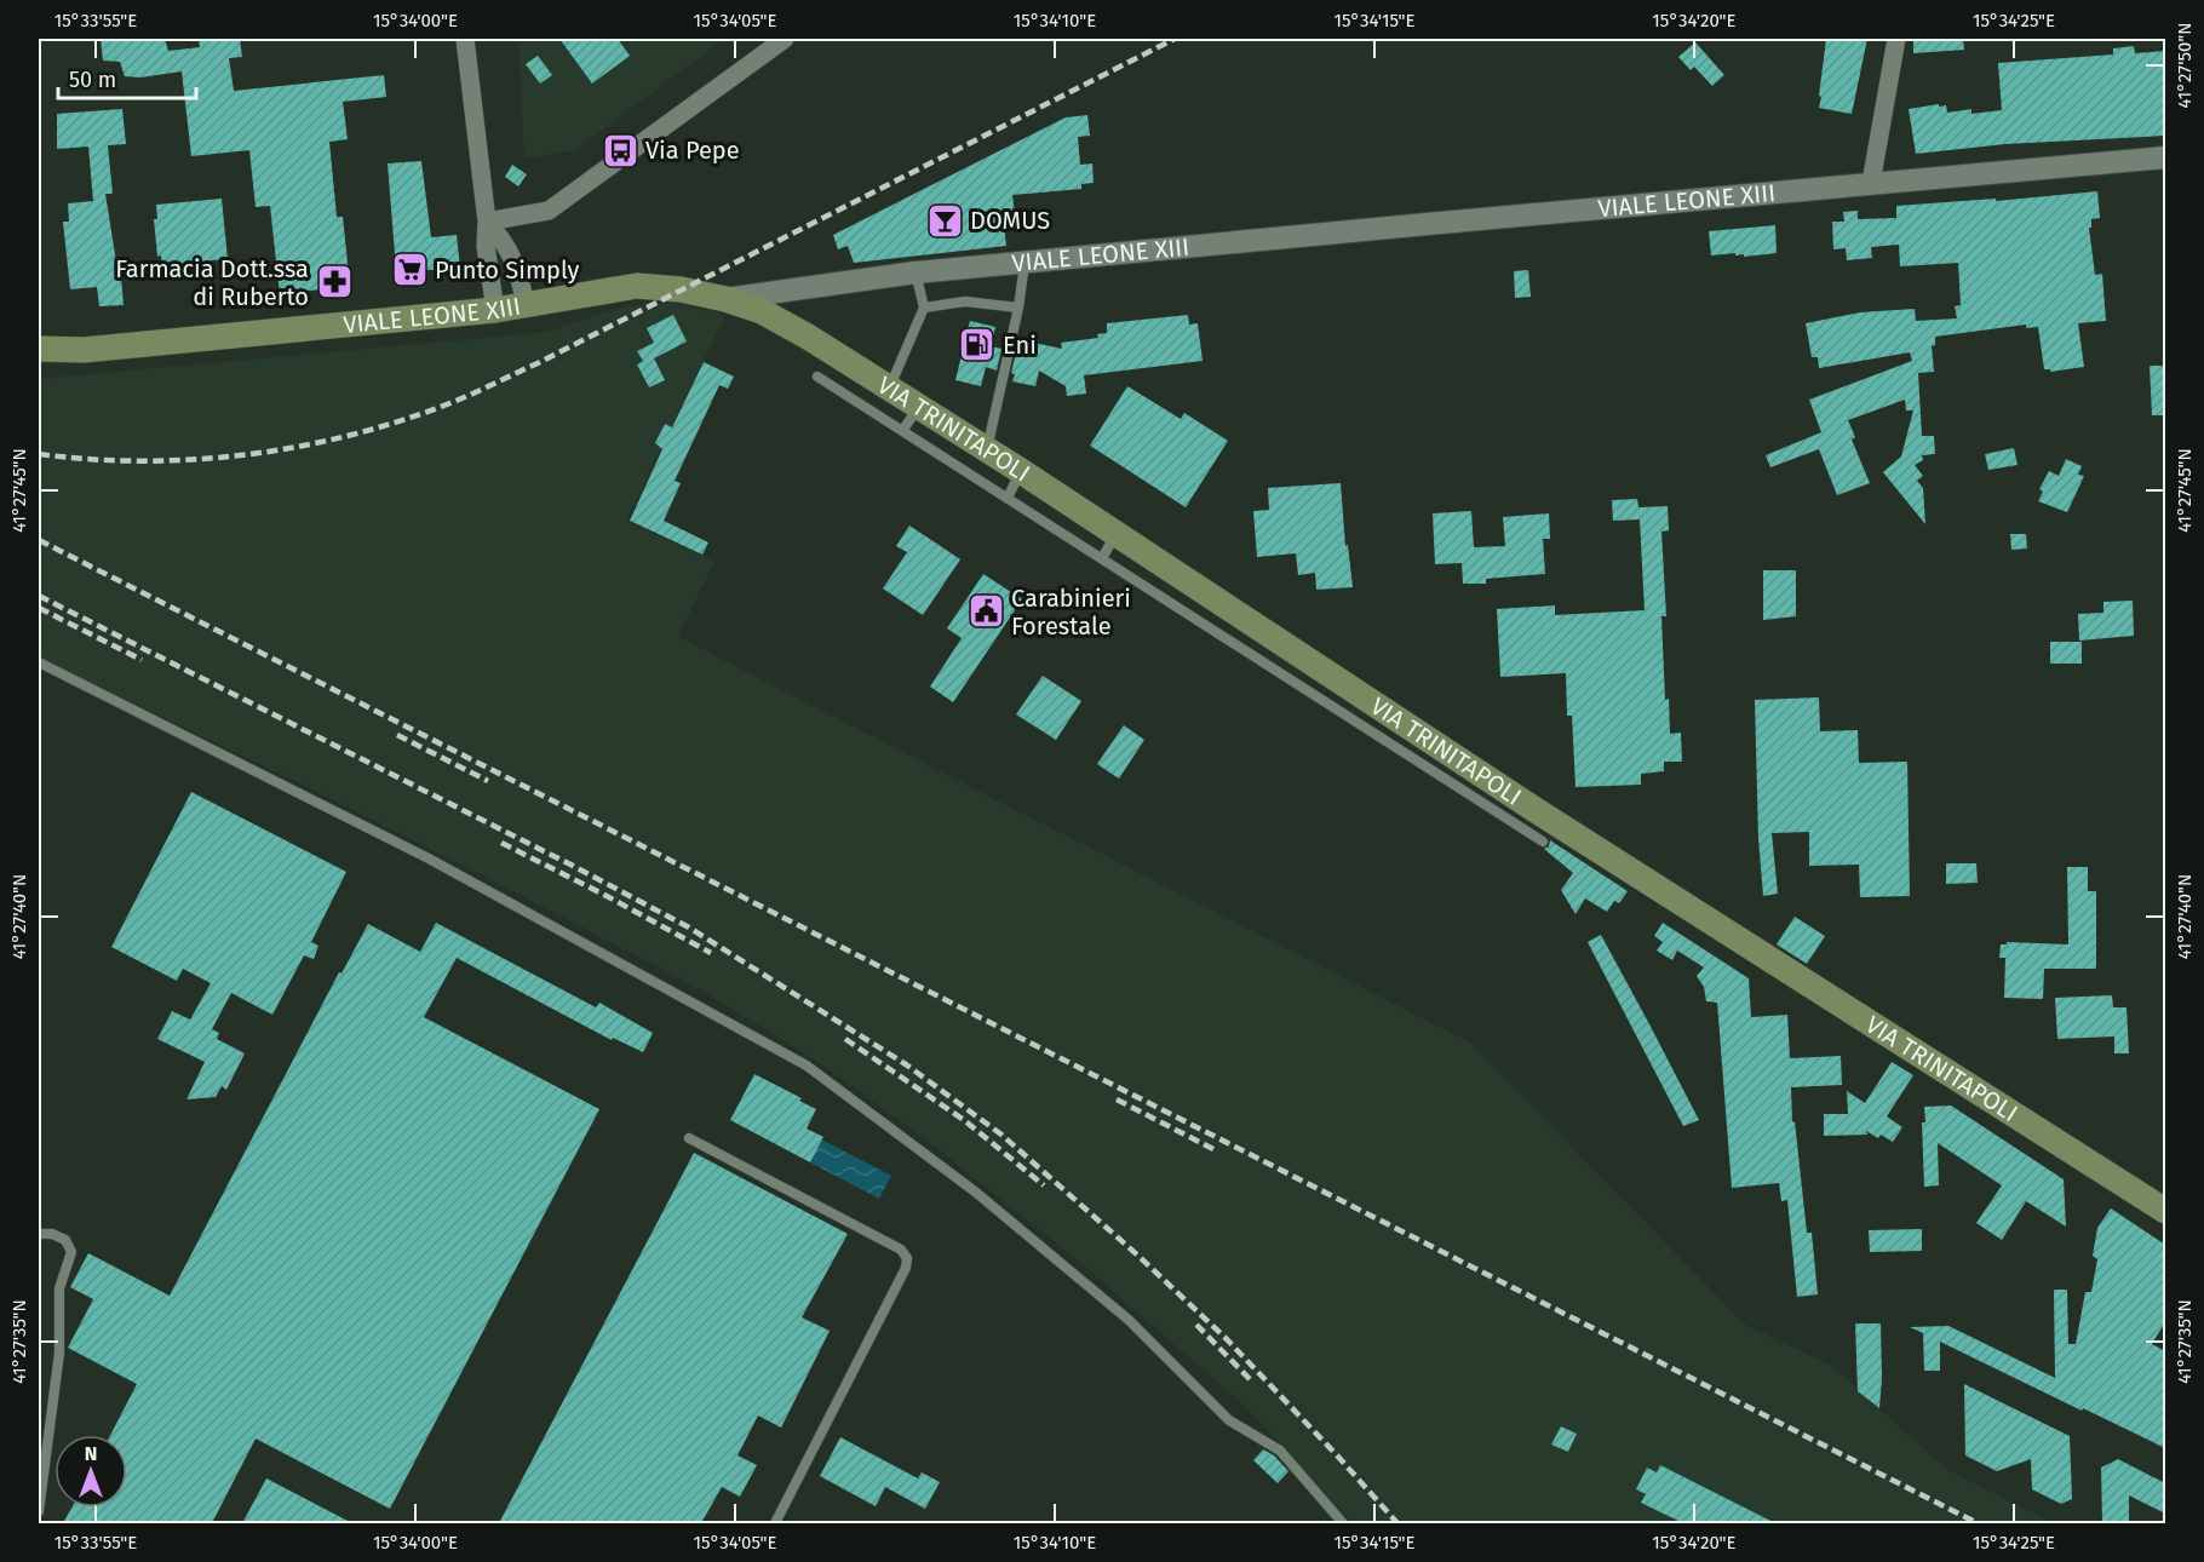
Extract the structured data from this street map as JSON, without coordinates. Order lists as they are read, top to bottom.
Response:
{
  "streets": {
    "main road": ["VIALE LEONE XIII", "VIA TRINITAPOLI"]
  },
  "crossings": [
    ["VIALE LEONE XIII", "VIA TRINITAPOLI"]
  ],
  "places": {
    "bus stop": ["Via Pepe"],
    "bar": ["DOMUS"],
    "supermarket": ["Punto Simply"],
    "pharmacy": ["Farmacia Dott.ssa di Ruberto"],
    "fuel station": ["Eni"],
    "public building": ["Carabinieri Forestale"]
  },
  "scale_bar": "50 m",
  "north": "top",
  "coordinates": [
    "15°33'55\"E",
    "15°34'00\"E",
    "15°34'05\"E",
    "15°34'10\"E",
    "15°34'15\"E",
    "15°34'20\"E",
    "15°34'25\"E",
    "41°27'50\"N",
    "41°27'45\"N",
    "41°27'40\"N",
    "41°27'35\"N"
  ]
}
